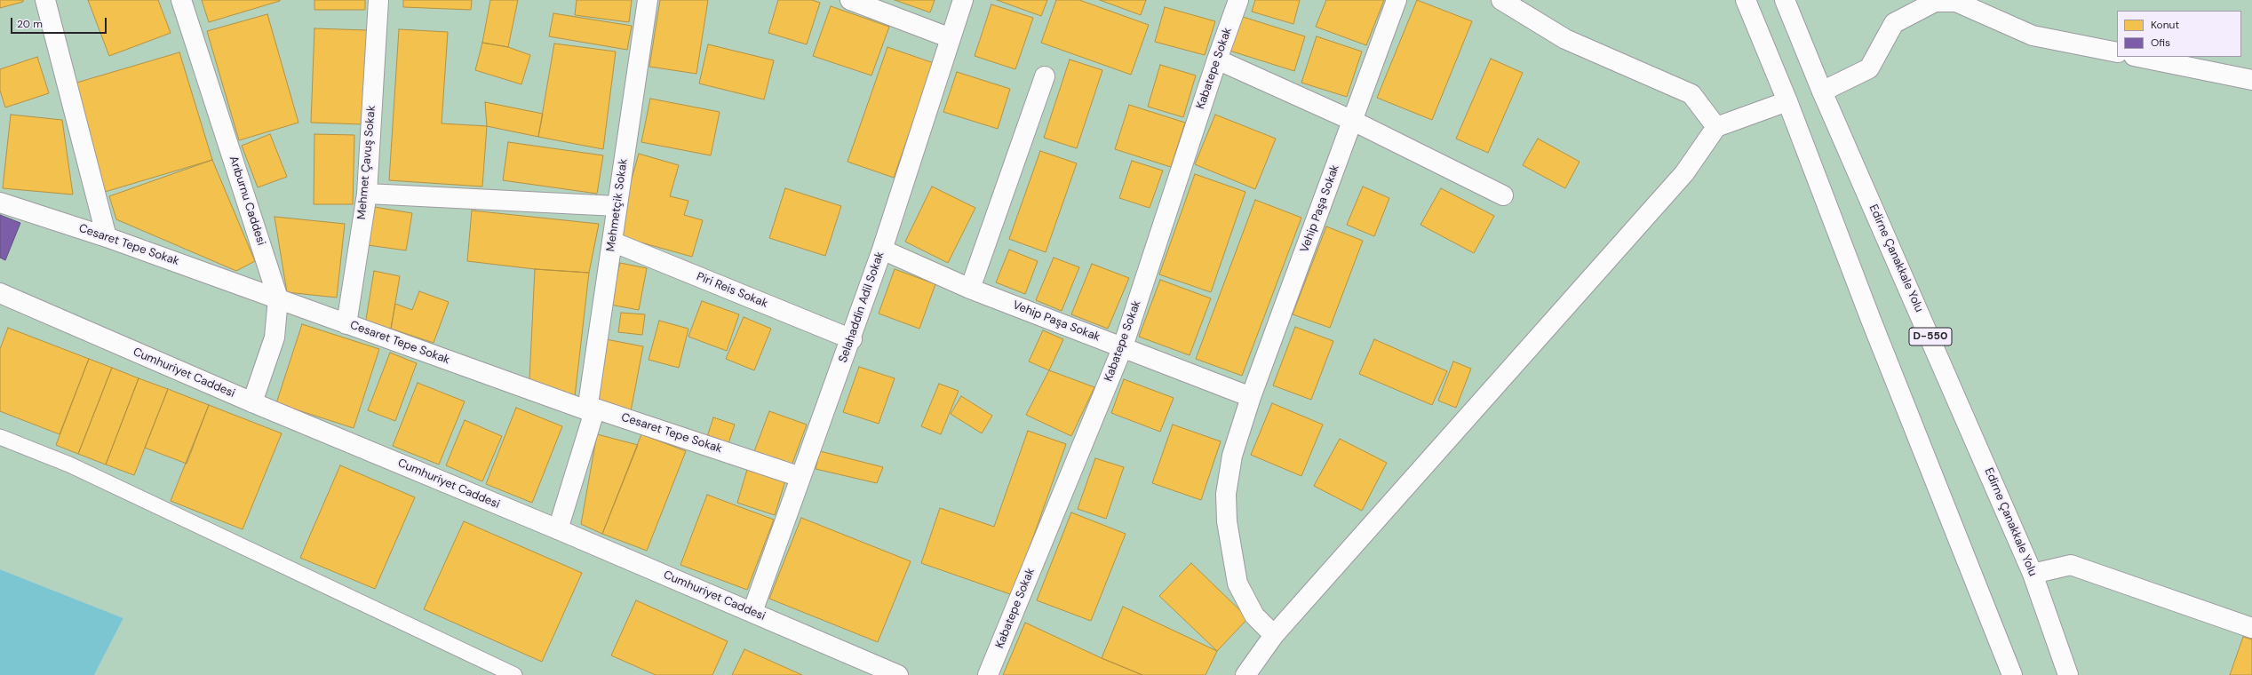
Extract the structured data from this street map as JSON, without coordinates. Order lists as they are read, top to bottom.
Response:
{
  "streets": {
    "main road": [
      "Kabatepe Sokak",
      "Mehmet Çavuş Sokak",
      "Arıburnu Caddesi",
      "Mehmetçik Sokak",
      "Vehip Paşa Sokak",
      "Cesaret Tepe Sokak",
      "Edirne Çanakkale Yolu",
      "Piri Reis Sokak",
      "Selahaddin Adil Sokak",
      "D-550",
      "Cumhuriyet Caddesi"
    ]
  },
  "crossings": [
    ["Kabatepe Sokak", "Vehip Paşa Sokak"],
    ["Mehmet Çavuş Sokak", "Cesaret Tepe Sokak"],
    ["Arıburnu Caddesi", "Cesaret Tepe Sokak"],
    ["Arıburnu Caddesi", "Cumhuriyet Caddesi"],
    ["Mehmetçik Sokak", "Cesaret Tepe Sokak"],
    ["Mehmetçik Sokak", "Piri Reis Sokak"],
    ["Mehmetçik Sokak", "Cumhuriyet Caddesi"],
    ["Vehip Paşa Sokak", "Selahaddin Adil Sokak"],
    ["Cesaret Tepe Sokak", "Selahaddin Adil Sokak"],
    ["Piri Reis Sokak", "Selahaddin Adil Sokak"],
    ["Selahaddin Adil Sokak", "Cumhuriyet Caddesi"]
  ],
  "legend": ["Konut", "Ofis"],
  "scale_bar": "20 m"
}
